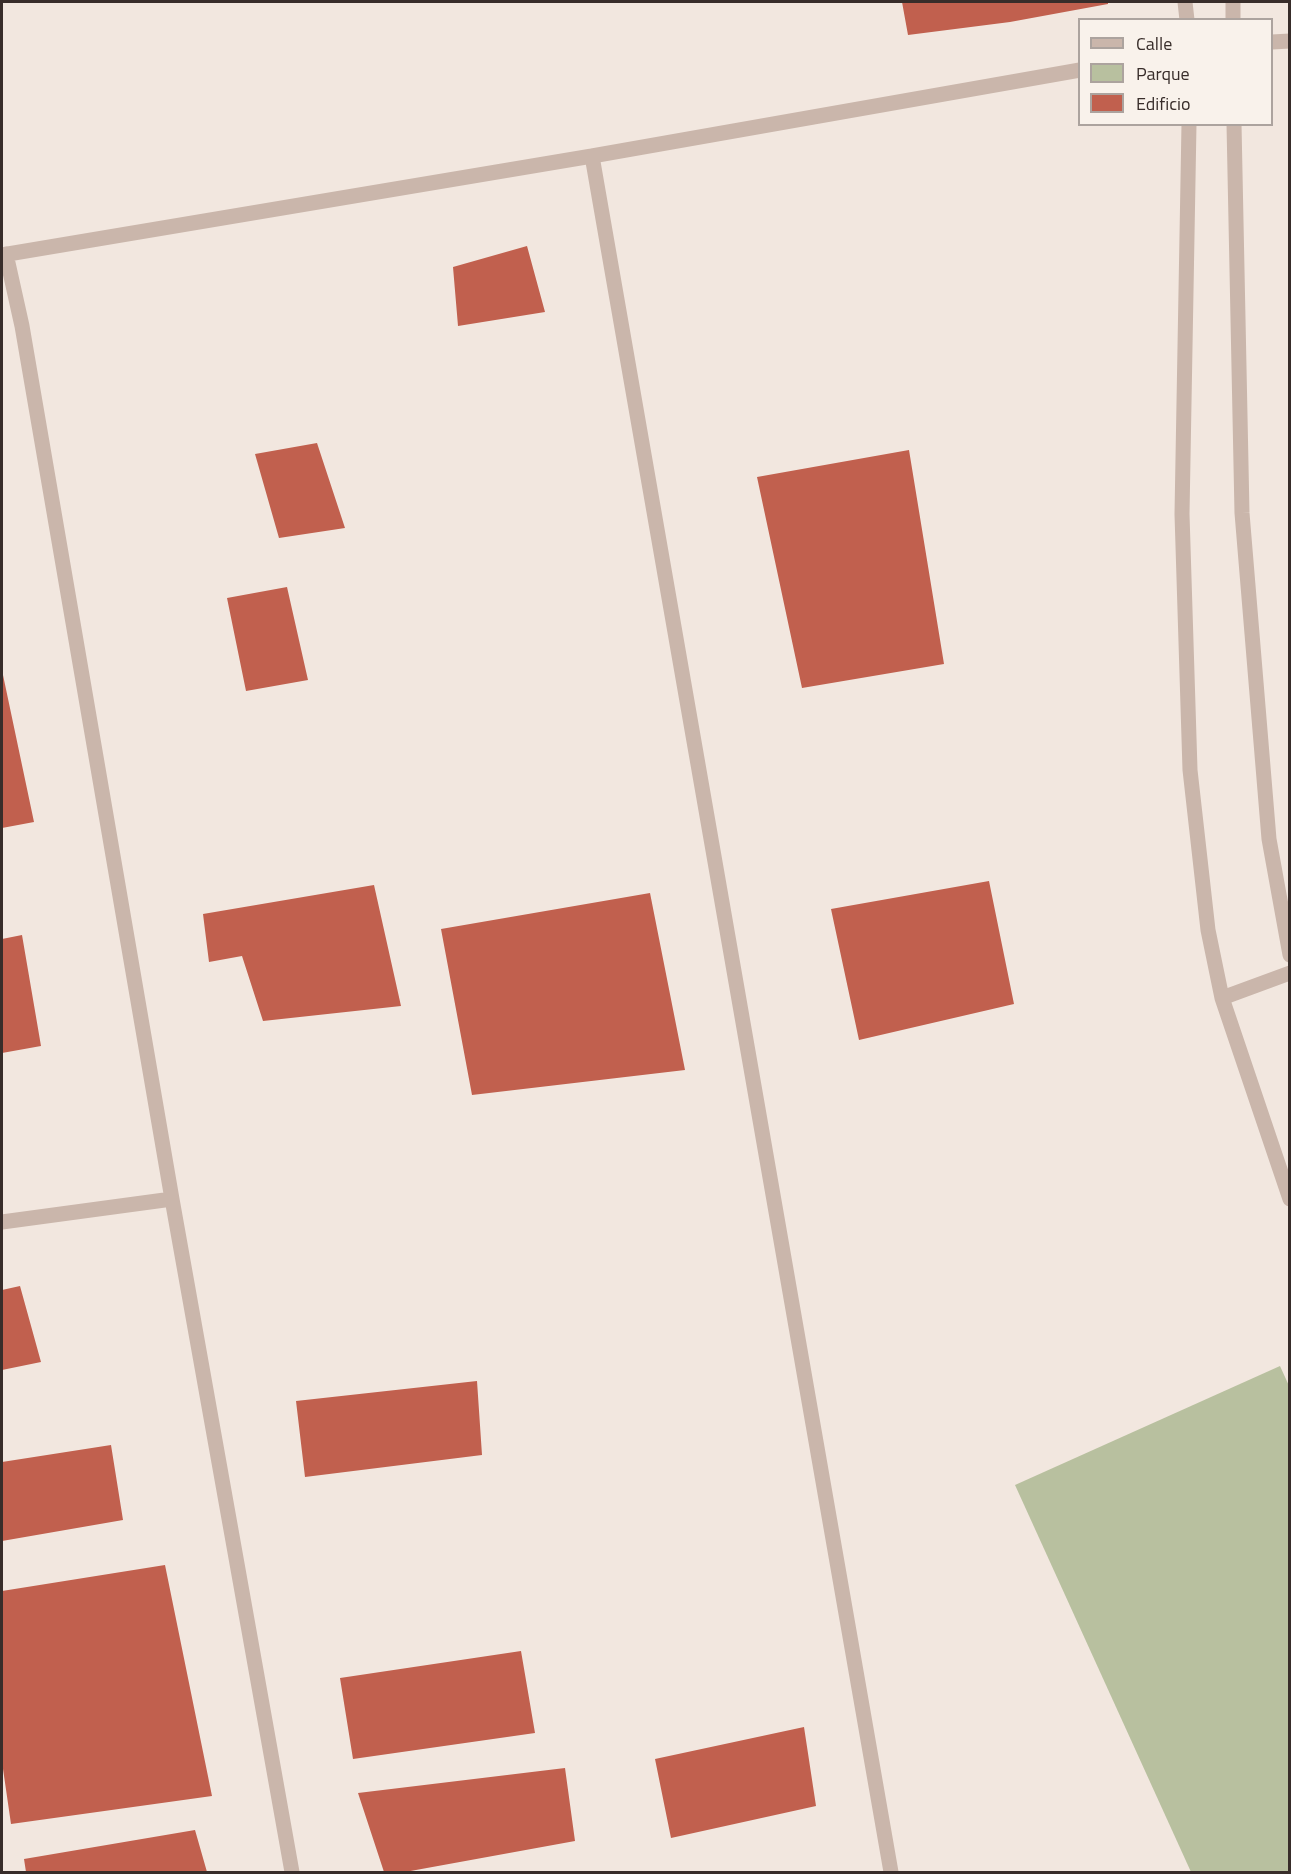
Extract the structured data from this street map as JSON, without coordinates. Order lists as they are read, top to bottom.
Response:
{
  "legend": ["Calle", "Parque", "Edificio"]
}
